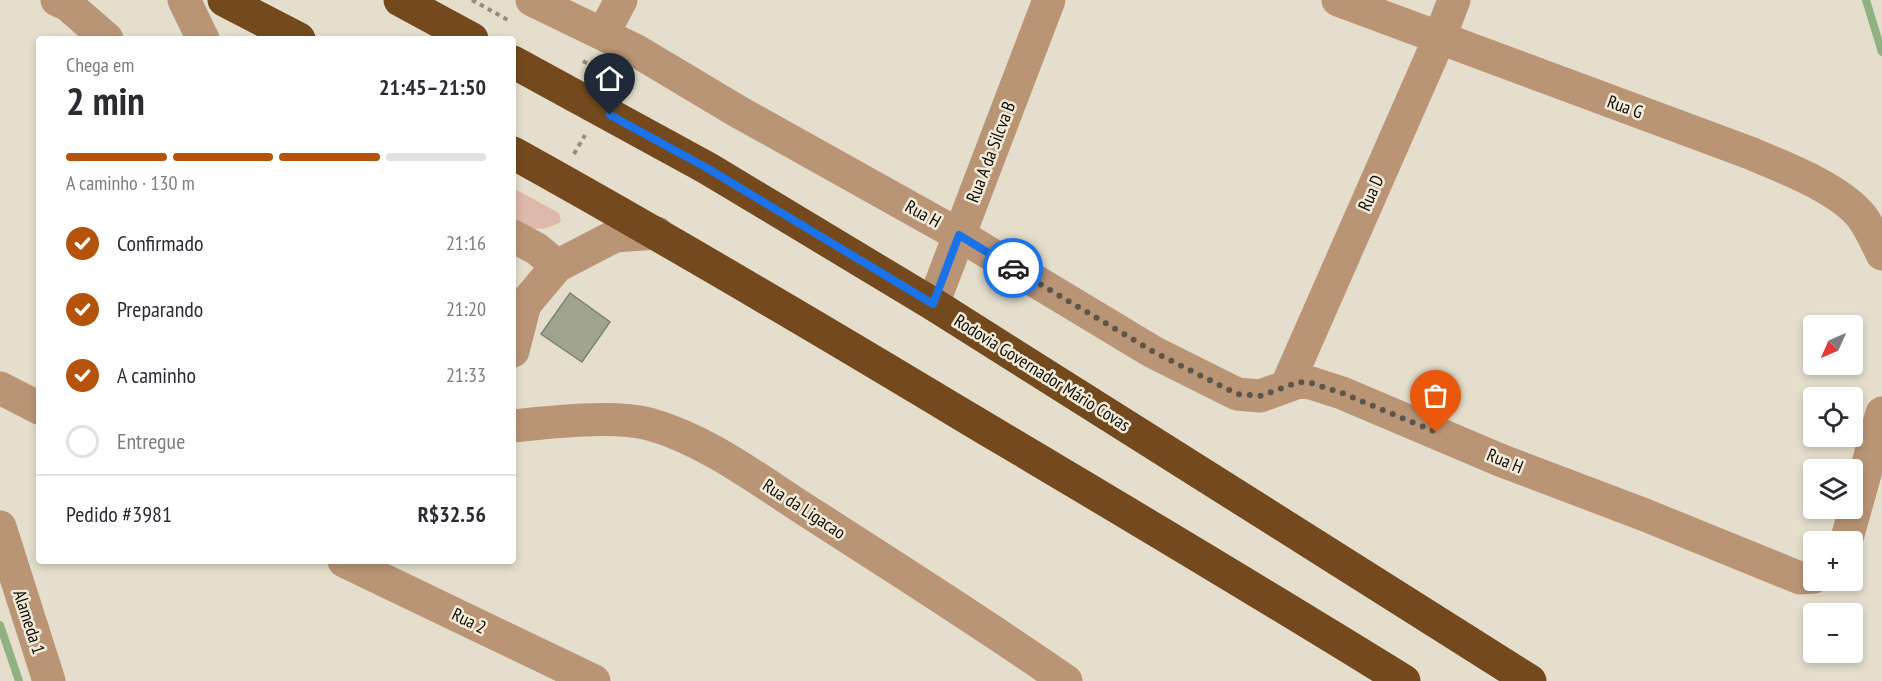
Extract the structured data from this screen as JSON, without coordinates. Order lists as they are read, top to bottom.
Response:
{
  "streets": {
    "highway": ["Rodovia Governador Mário Covas"],
    "street": [
      "Rua G",
      "Rua A da Silcva B",
      "Rua D",
      "Rua H",
      "Rua da Ligacao",
      "Rua 2",
      "Alameda 1"
    ]
  },
  "crossings": [
    ["Rua G", "Rua D"],
    ["Rua A da Silcva B", "Rua H"],
    ["Rua A da Silcva B", "Rodovia Governador Mário Covas"],
    ["Rua D", "Rua H"]
  ],
  "north": "bottom left",
  "page": {
    "heading": ["2 min", "Chega em", "21:45–21:50"],
    "panel": ["Pedido #3981", "R$32.56"],
    "bar": "A caminho · 130 m",
    "list": [
      ["Confirmado", "21:16"],
      ["Preparando", "21:20"],
      ["A caminho", "21:33"],
      "Entregue"
    ],
    "map_buttons": ["+", "−"]
  }
}
